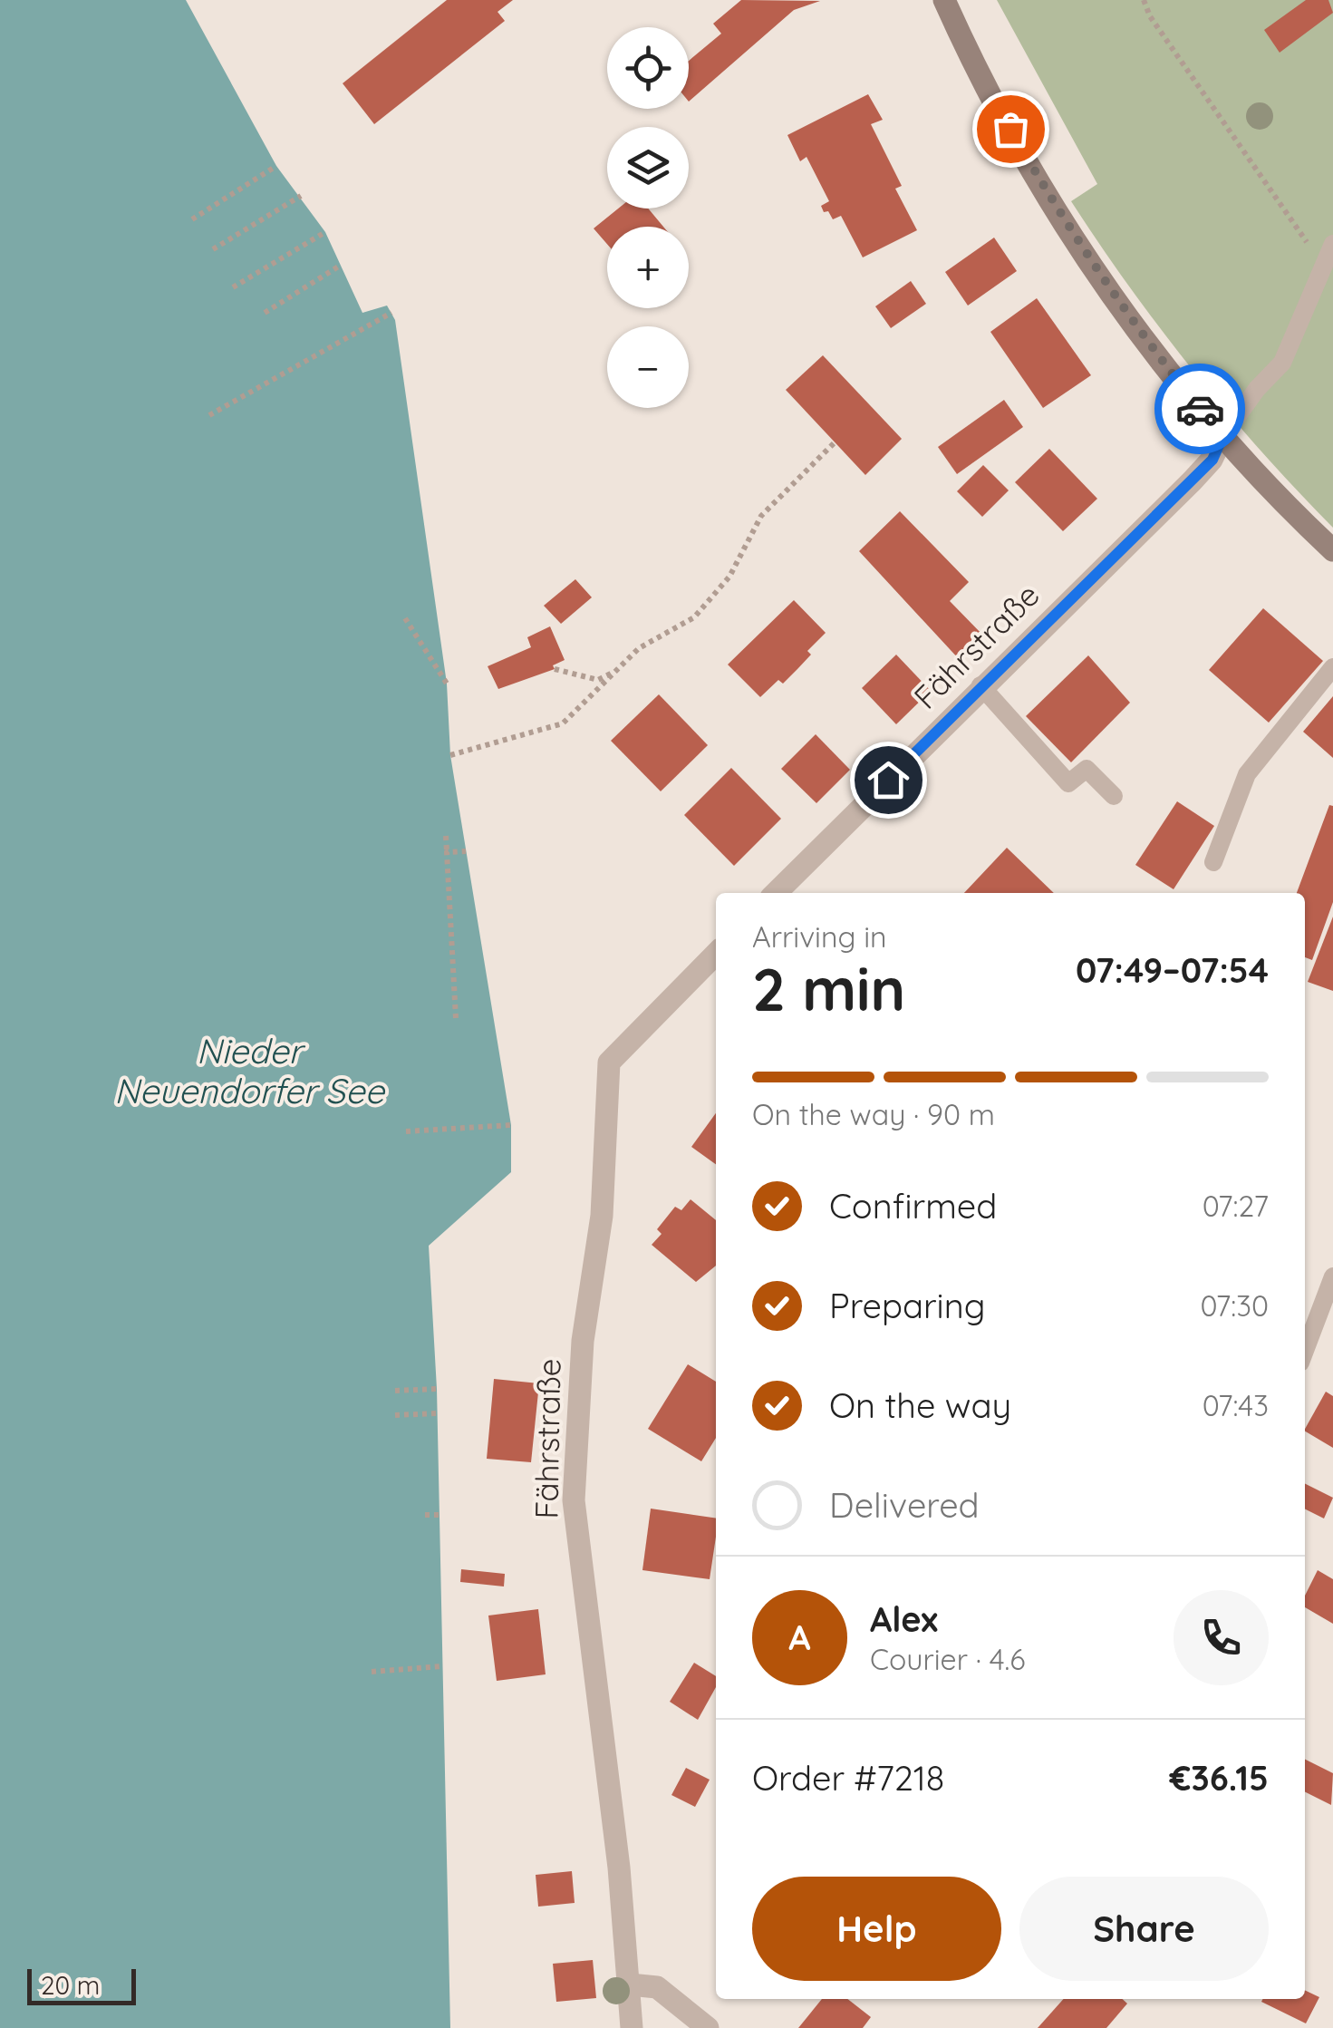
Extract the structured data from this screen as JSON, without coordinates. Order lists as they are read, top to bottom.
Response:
{
  "streets": {
    "street": ["Fährstraße"]
  },
  "water": ["Nieder Neuendorfer See"],
  "scale_bar": "20 m",
  "page": {
    "map_buttons": ["+", "−"],
    "heading": ["2 min", "Arriving in", "07:49–07:54"],
    "panel": [
      "Alex",
      "Courier · 4.6",
      "Order #7218",
      "€36.15"
    ],
    "bar": "On the way · 90 m",
    "list": [
      ["Confirmed", "07:27"],
      ["Preparing", "07:30"],
      ["On the way", "07:43"],
      "Delivered"
    ],
    "round": "A",
    "buttons": ["Help", "Share"],
    "scale": "20 m"
  }
}
